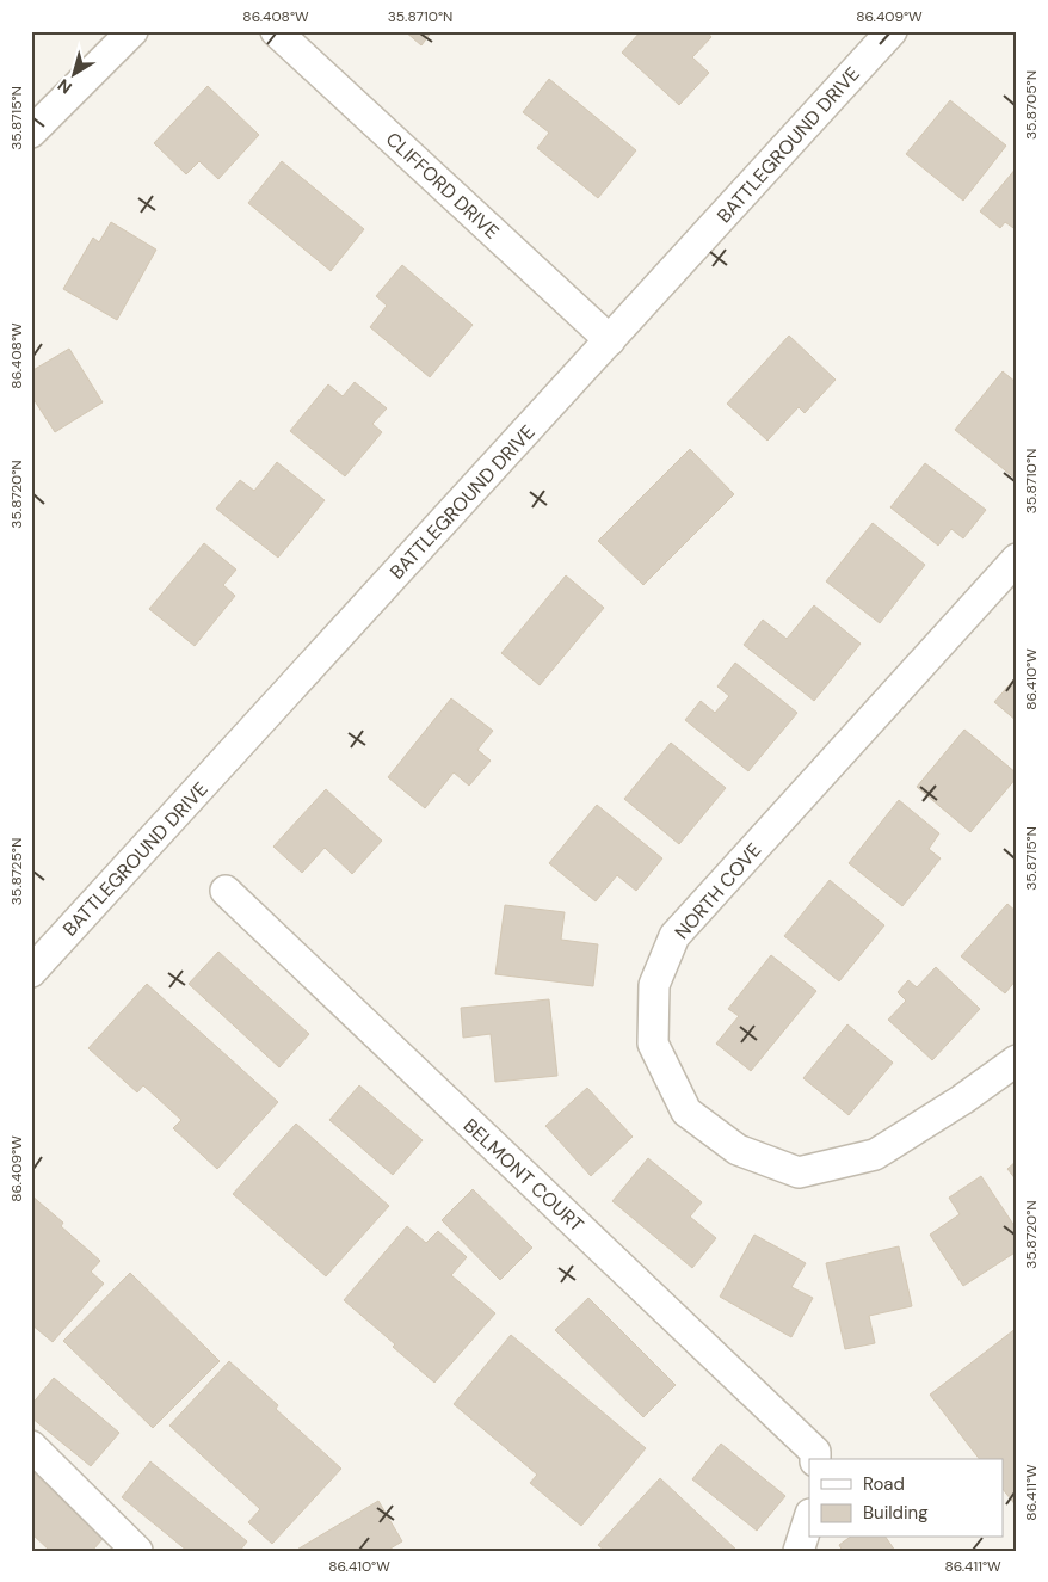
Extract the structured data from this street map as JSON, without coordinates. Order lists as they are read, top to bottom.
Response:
{
  "streets": {
    "street": [
      "BATTLEGROUND DRIVE",
      "CLIFFORD DRIVE",
      "NORTH COVE",
      "BELMONT COURT"
    ]
  },
  "crossings": [
    ["BATTLEGROUND DRIVE", "CLIFFORD DRIVE"]
  ],
  "legend": ["Road", "Building"],
  "north": "bottom left",
  "coordinates": [
    "86.408°W",
    "35.8710°N",
    "86.409°W",
    "35.8705°N",
    "35.8715°N",
    "35.8720°N",
    "86.410°W",
    "35.8725°N",
    "86.411°W"
  ]
}
